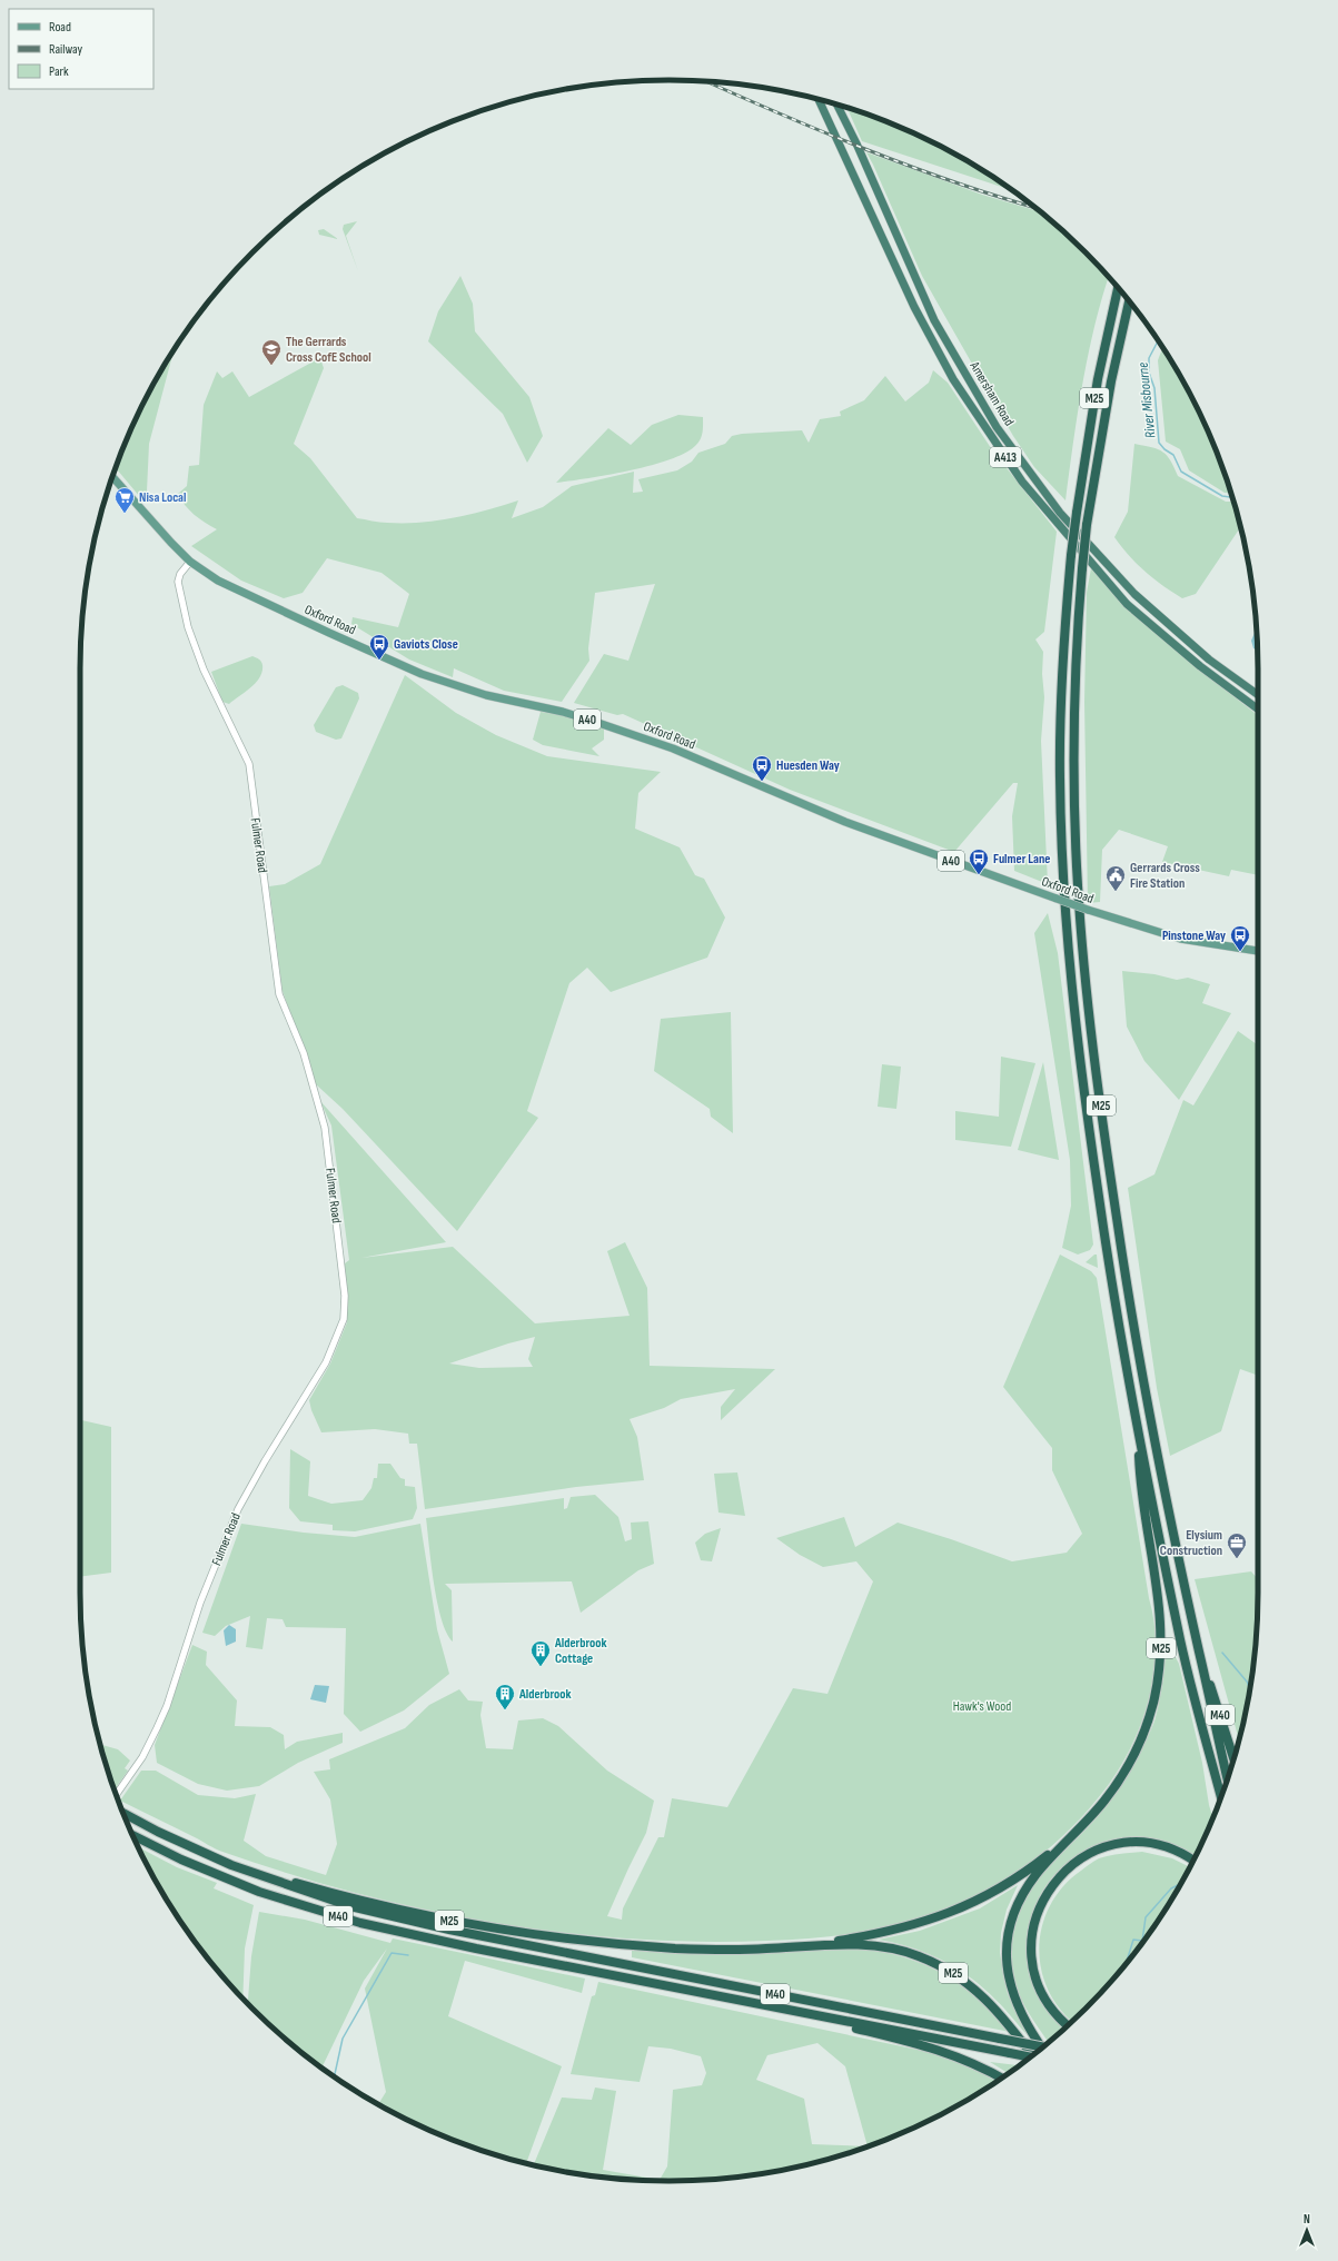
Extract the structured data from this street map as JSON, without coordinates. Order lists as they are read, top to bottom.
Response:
{
  "streets": {
    "highway": [
      "Amersham Road",
      "M25",
      "A413",
      "M40"
    ],
    "main road": ["Oxford Road", "A40"],
    "street": ["Fulmer Road"]
  },
  "crossings": [
    ["M25", "M40"],
    ["Oxford Road", "Fulmer Road"]
  ],
  "water": ["River Misbourne"],
  "parks": ["Hawk's Wood"],
  "places": {
    "school or university": ["The Gerrards Cross CofE School"],
    "supermarket": ["Nisa Local"],
    "bus stop": [
      "Gaviots Close",
      "Huesden Way",
      "Fulmer Lane",
      "Pinstone Way"
    ],
    "public building": ["Gerrards Cross Fire Station"],
    "office": ["Elysium Construction"],
    "building": ["Alderbrook Cottage", "Alderbrook"]
  },
  "legend": ["Road", "Railway", "Park"],
  "north": "top"
}
